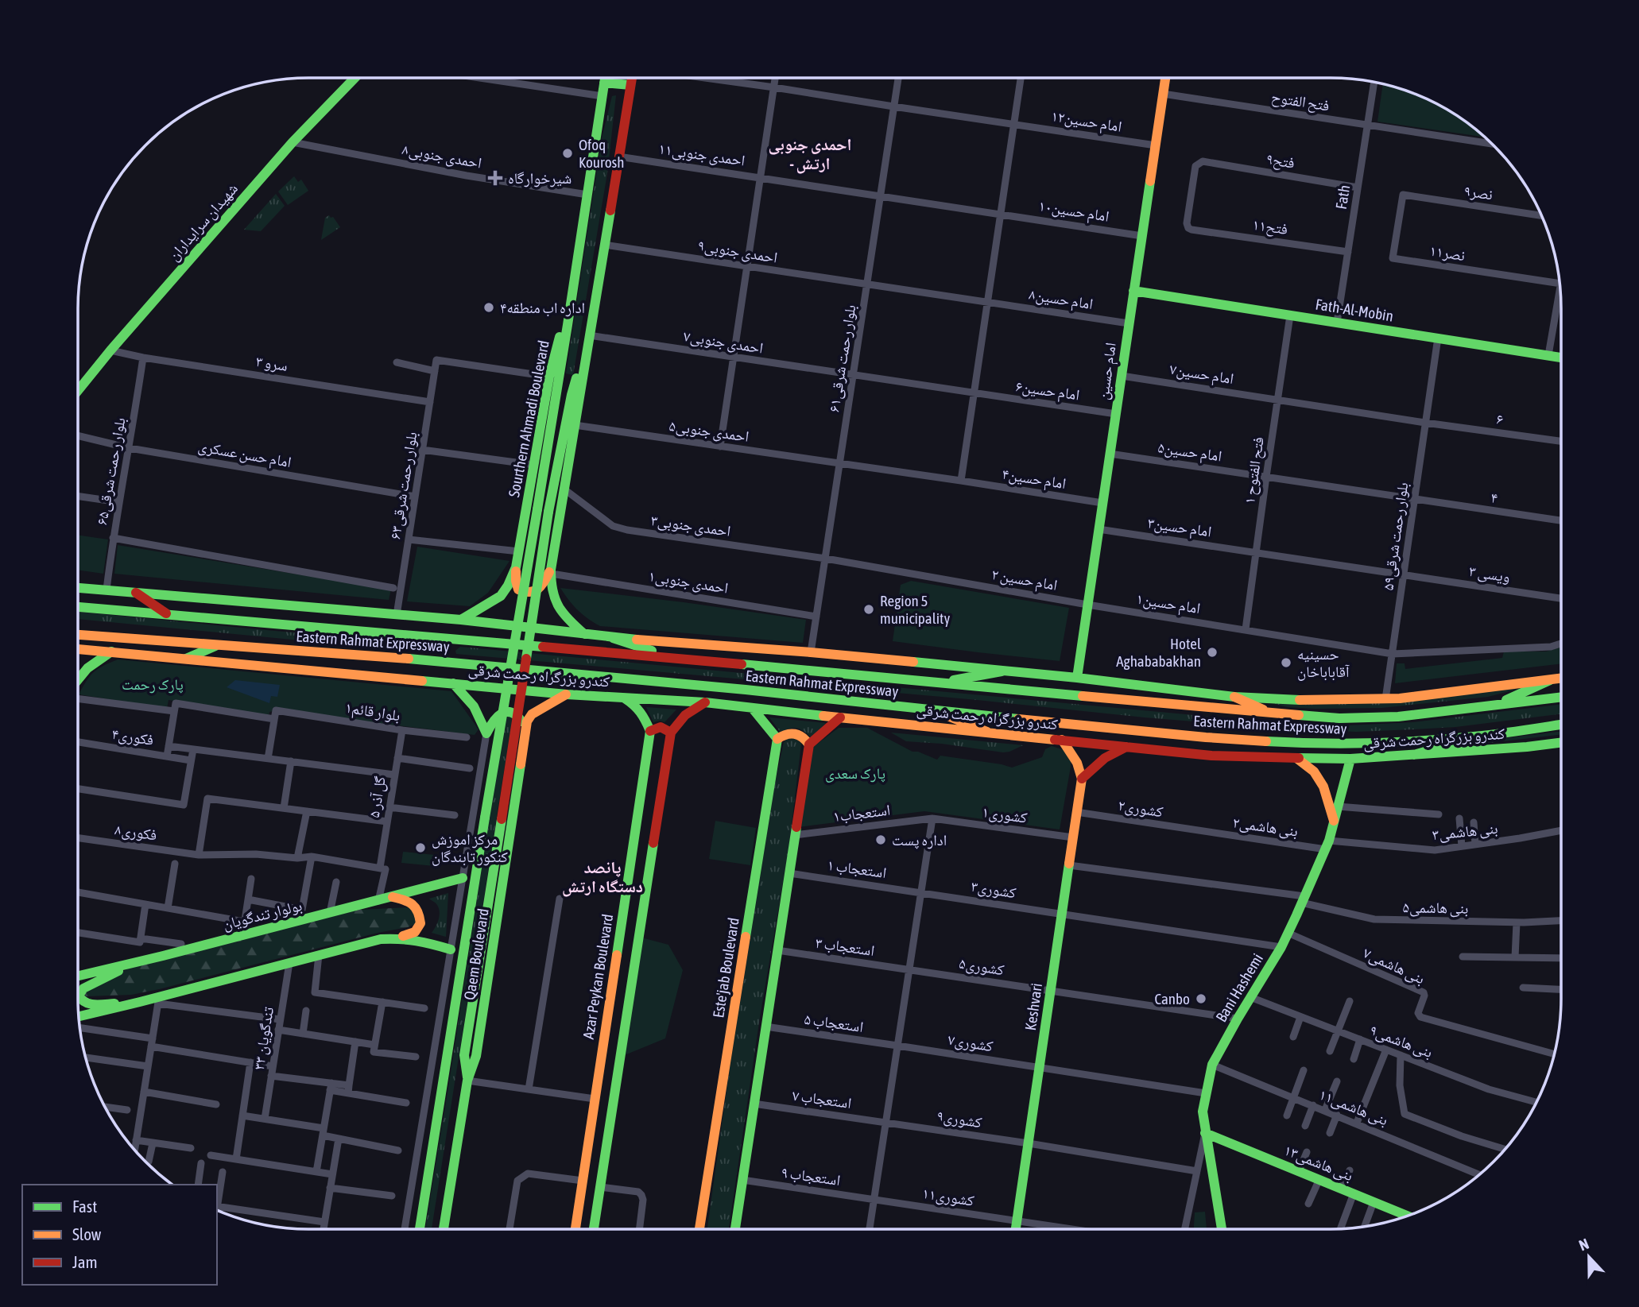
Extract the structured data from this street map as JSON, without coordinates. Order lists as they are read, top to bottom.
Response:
{
  "streets": {
    "main road": [
      "شهیدان سرایداران",
      "Fath-Al-Mobin",
      "امام حسین",
      "Sourthern Ahmadi Boulevard",
      "Eastern Rahmat Expressway",
      "کندرو بزرگراه رحمت شرقی",
      "بولوار تندگویان",
      "Qaem Boulevard",
      "Este'jab Boulevard",
      "Azar Peykan Boulevard",
      "Bani Hashemi",
      "Keshvari",
      "بنی هاشمی۱۳"
    ],
    "street": [
      "فتح الفتوح",
      "امام حسین۱۲",
      "احمدی جنوبی۱۱",
      "احمدی جنوبی۸",
      "۹فتح",
      "۹نصر",
      "Fath",
      "امام حسین۱۰",
      "۱۱فتح",
      "احمدی جنوبی۹",
      "۱۱نصر",
      "امام حسین۸",
      "احمدی جنوبی۷",
      "بلوار رحمت شرقی۶۱",
      "سرو ۳",
      "امام حسین۷",
      "امام حسین۶",
      "۶",
      "احمدی جنوبی۵",
      "امام حسین۵",
      "امام حسن عسکری",
      "فتح الفتوح ۱",
      "بلوار رحمت شرقی۶۵",
      "امام حسین۴",
      "بلوار رحمت شرقی۶۳",
      "۴",
      "احمدی جنوبی۳",
      "امام حسین۳",
      "۵۹بلوار رحمت شرقی",
      "ویسی ۳",
      "۲ امام حسین",
      "احمدی جنوبی۱",
      "امام حسین۱",
      "بلوار قائم۱",
      "فکوری۴",
      "گل آذر ۵",
      "کشوری۲",
      "استعجاب۱",
      "۱کشوری",
      "۲بنی هاشمی",
      "بنی هاشمی۳",
      "فکوری۸",
      "استعجاب ۱",
      "۳کشوری",
      "بنی هاشمی۵",
      "استعجاب ۳",
      "بنی هاشمی۷",
      "۵کشوری",
      "استعجاب ۵",
      "۳۳ تندگویان",
      "بنی هاشمی۹",
      "۷کشوری",
      "استعجاب ۷",
      "بنی هاشمی۱۱",
      "۹کشوری",
      "استعجاب ۹",
      "۱۱کشوری"
    ]
  },
  "crossings": [
    ["فتح الفتوح", "Fath"],
    ["فتح الفتوح", "امام حسین"],
    ["امام حسین۱۲", "بلوار رحمت شرقی۶۱"],
    ["امام حسین۱۲", "امام حسین"],
    ["احمدی جنوبی۱۱", "امام حسین۱۰"],
    ["احمدی جنوبی۱۱", "بلوار رحمت شرقی۶۱"],
    ["احمدی جنوبی۸", "شهیدان سرایداران"],
    ["احمدی جنوبی۸", "Sourthern Ahmadi Boulevard"],
    ["۹فتح", "Fath"],
    ["۹فتح", "۱۱فتح"],
    ["۹نصر", "۱۱نصر"],
    ["Fath", "۱۱فتح"],
    ["Fath", "Fath-Al-Mobin"],
    ["امام حسین۱۰", "امام حسین"],
    ["شهیدان سرایداران", "سرو ۳"],
    ["احمدی جنوبی۹", "امام حسین۸"],
    ["احمدی جنوبی۹", "بلوار رحمت شرقی۶۱"],
    ["امام حسین۸", "امام حسین"],
    ["Fath-Al-Mobin", "امام حسین"],
    ["Fath-Al-Mobin", "فتح الفتوح ۱"],
    ["Fath-Al-Mobin", "۵۹بلوار رحمت شرقی"],
    ["احمدی جنوبی۷", "بلوار رحمت شرقی۶۱"],
    ["احمدی جنوبی۷", "امام حسین۶"],
    ["بلوار رحمت شرقی۶۱", "احمدی جنوبی۵"],
    ["بلوار رحمت شرقی۶۱", "احمدی جنوبی۳"],
    ["بلوار رحمت شرقی۶۱", "احمدی جنوبی۱"],
    ["سرو ۳", "بلوار رحمت شرقی۶۵"],
    ["سرو ۳", "بلوار رحمت شرقی۶۳"],
    ["امام حسین", "امام حسین۷"],
    ["امام حسین", "امام حسین۶"],
    ["امام حسین", "امام حسین۵"],
    ["امام حسین", "امام حسین۴"],
    ["امام حسین", "امام حسین۳"],
    ["امام حسین", "۲ امام حسین"],
    ["امام حسین", "امام حسین۱"],
    ["امام حسین۷", "۶"],
    ["امام حسین۷", "فتح الفتوح ۱"],
    ["امام حسین۷", "۵۹بلوار رحمت شرقی"],
    ["Sourthern Ahmadi Boulevard", "بلوار رحمت شرقی۶۳"],
    ["۶", "۵۹بلوار رحمت شرقی"],
    ["احمدی جنوبی۵", "امام حسین۴"],
    ["امام حسین۵", "فتح الفتوح ۱"],
    ["امام حسین۵", "۴"],
    ["امام حسین۵", "۵۹بلوار رحمت شرقی"],
    ["امام حسن عسکری", "بلوار رحمت شرقی۶۵"],
    ["امام حسن عسکری", "بلوار رحمت شرقی۶۳"],
    ["فتح الفتوح ۱", "امام حسین۳"],
    ["فتح الفتوح ۱", "امام حسین۱"],
    ["۴", "۵۹بلوار رحمت شرقی"],
    ["احمدی جنوبی۳", "۲ امام حسین"],
    ["امام حسین۳", "۵۹بلوار رحمت شرقی"],
    ["امام حسین۳", "ویسی ۳"],
    ["۵۹بلوار رحمت شرقی", "ویسی ۳"],
    ["۵۹بلوار رحمت شرقی", "امام حسین۱"],
    ["۲ امام حسین", "امام حسین۱"],
    ["کندرو بزرگراه رحمت شرقی", "Qaem Boulevard"],
    ["کندرو بزرگراه رحمت شرقی", "Bani Hashemi"],
    ["بلوار قائم۱", "گل آذر ۵"],
    ["گل آذر ۵", "فکوری۸"],
    ["گل آذر ۵", "بولوار تندگویان"],
    ["کشوری۲", "۲بنی هاشمی"],
    ["کشوری۲", "Keshvari"],
    ["استعجاب۱", "۱کشوری"],
    ["۱کشوری", "Keshvari"],
    ["۲بنی هاشمی", "بنی هاشمی۳"],
    ["۲بنی هاشمی", "Bani Hashemi"],
    ["بنی هاشمی۳", "Bani Hashemi"],
    ["استعجاب ۱", "۳کشوری"],
    ["۳کشوری", "Bani Hashemi"],
    ["۳کشوری", "Keshvari"],
    ["بنی هاشمی۵", "Bani Hashemi"],
    ["بنی هاشمی۵", "Keshvari"],
    ["استعجاب ۳", "۵کشوری"],
    ["بنی هاشمی۷", "Bani Hashemi"],
    ["۵کشوری", "Bani Hashemi"],
    ["۵کشوری", "Keshvari"],
    ["Bani Hashemi", "بنی هاشمی۹"],
    ["Bani Hashemi", "۷کشوری"],
    ["Bani Hashemi", "بنی هاشمی۱۱"],
    ["Bani Hashemi", "بنی هاشمی۱۳"],
    ["Keshvari", "۷کشوری"],
    ["Keshvari", "۹کشوری"],
    ["Keshvari", "۱۱کشوری"],
    ["استعجاب ۵", "۷کشوری"],
    ["استعجاب ۷", "۹کشوری"],
    ["استعجاب ۹", "۱۱کشوری"]
  ],
  "districts": ["احمدی جنوبی - ارتش", "پانصد دستگاه ارتش"],
  "parks": ["پارک رحمت", "پارک سعدی"],
  "places": {
    "other": [
      "Ofoq Kourosh",
      "اداره اب منطقه۴",
      "Region 5 municipality",
      "Hotel Aghababakhan",
      "حسینیه آقاباباخان",
      "اداره پست",
      "مرکز اموزش کنکور تابندگان",
      "Canbo"
    ],
    "health": ["شیرخوارگاه"]
  },
  "legend": ["Fast", "Slow", "Jam"],
  "north": "top"
}
